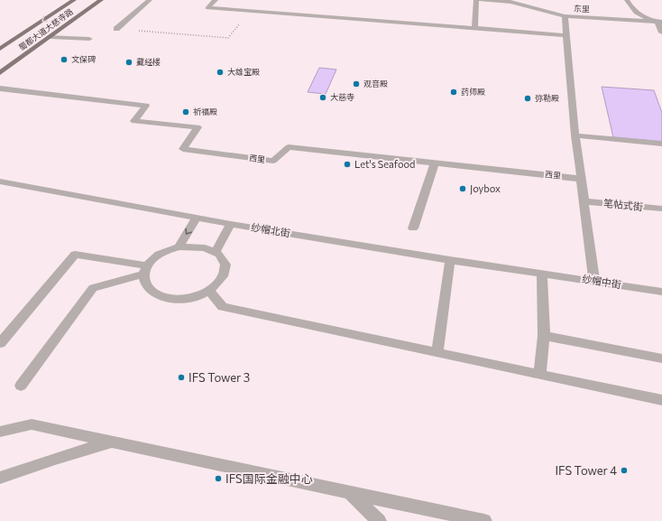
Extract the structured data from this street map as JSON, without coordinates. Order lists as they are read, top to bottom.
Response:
{
  "streets": {
    "main road": ["蜀都大道大慈寺路"],
    "street": [
      "东里",
      "西里",
      "笔帖式街",
      "纱帽北街",
      "纱帽中街"
    ]
  },
  "crossings": [
    ["纱帽北街", "纱帽中街"]
  ],
  "places": [
    "文保碑",
    "藏经楼",
    "大雄宝殿",
    "观音殿",
    "药师殿",
    "大慈寺",
    "弥勒殿",
    "祈福殿",
    "Let's Seafood",
    "Joybox",
    "IFS Tower 3",
    "IFS Tower 4",
    "IFS国际金融中心"
  ]
}
